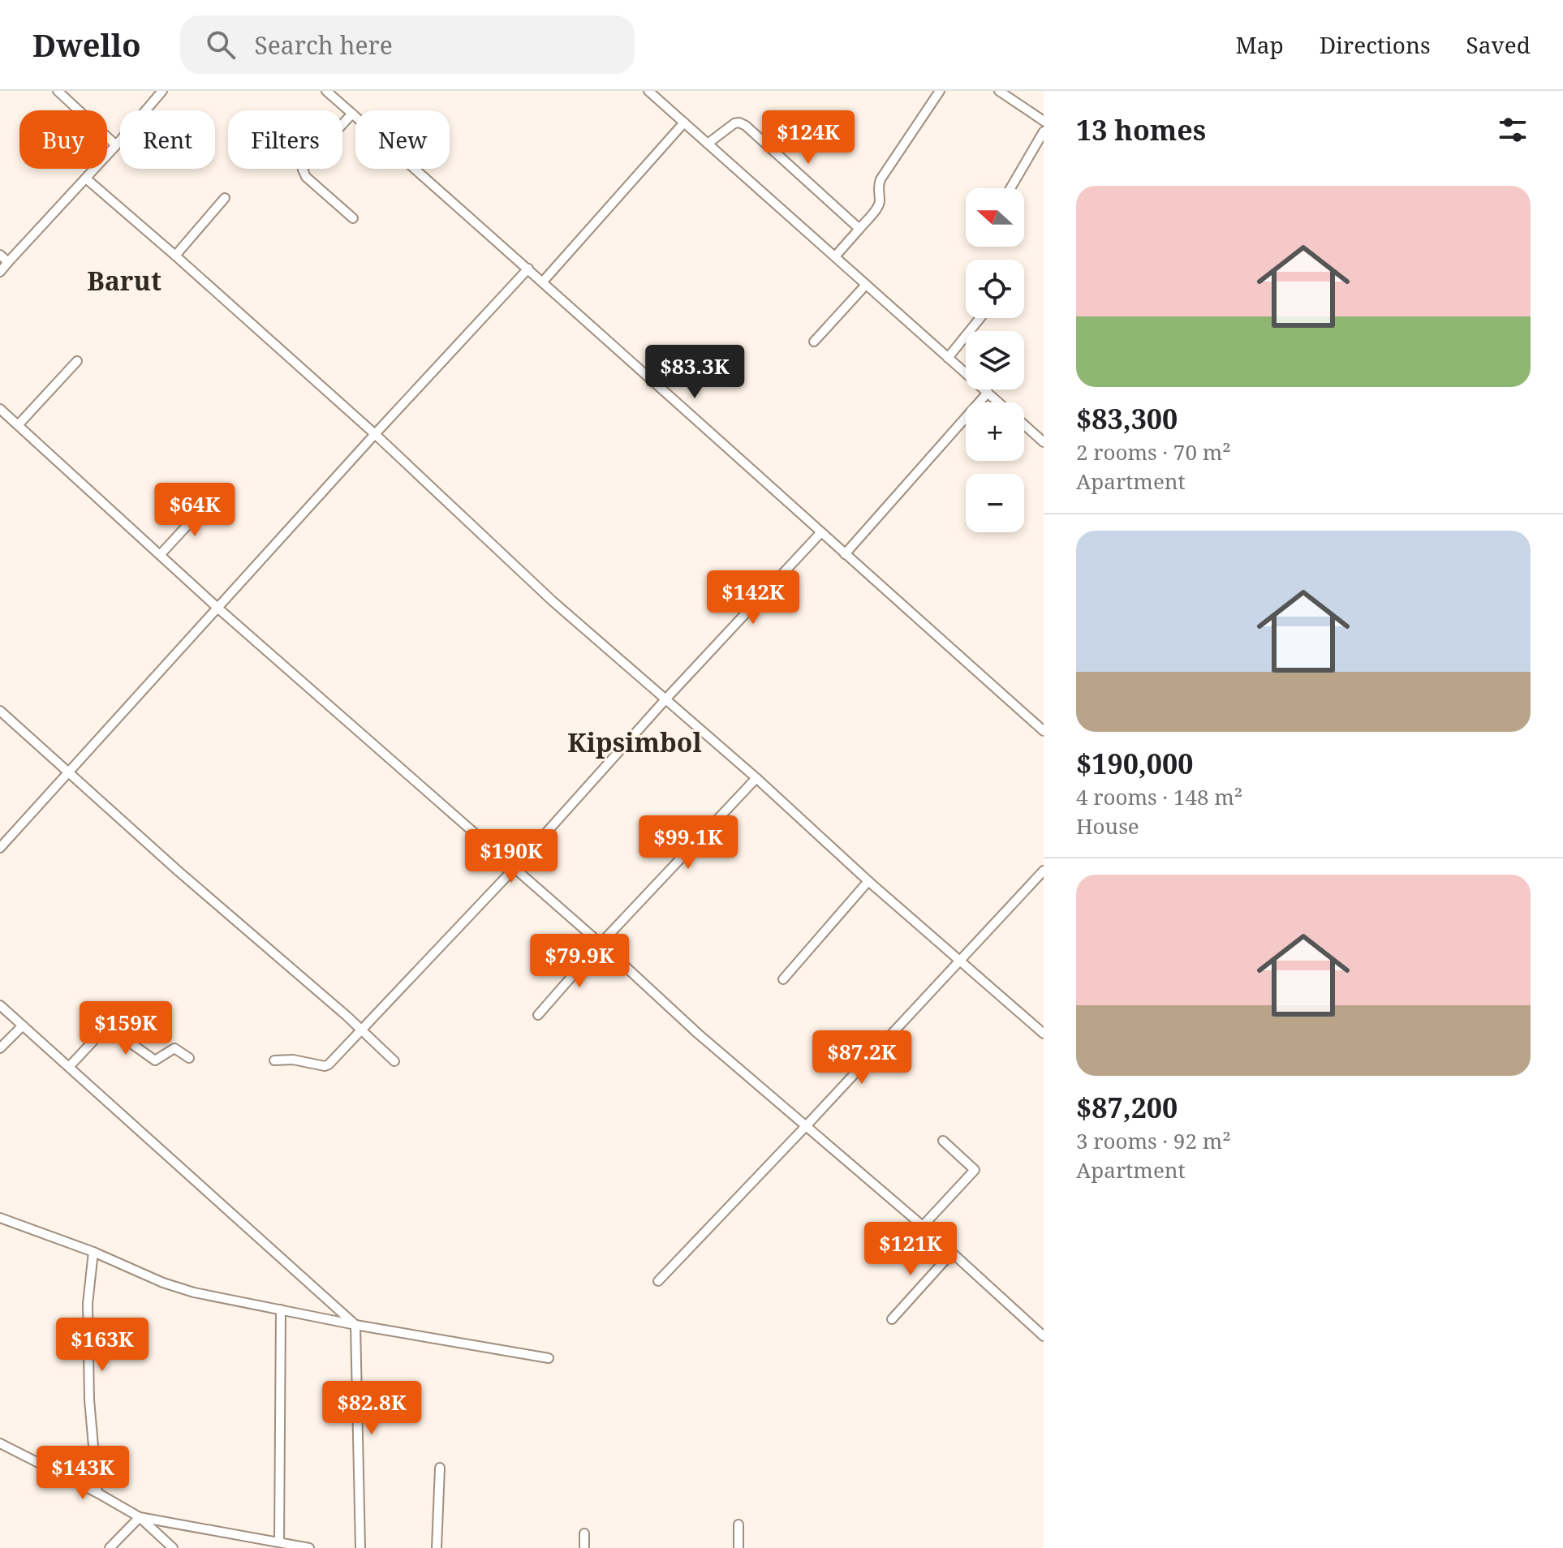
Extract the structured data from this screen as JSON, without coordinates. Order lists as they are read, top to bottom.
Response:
{
  "districts": ["Barut", "Kipsimbol"],
  "north": "left",
  "page": {
    "header": "Dwello",
    "search": "Search here",
    "nav": ["Map", "Directions", "Saved"],
    "heading": "13 homes",
    "price": [
      "$124K",
      "$83.3K",
      "$64K",
      "$142K",
      "$99.1K",
      "$190K",
      "$79.9K",
      "$159K",
      "$87.2K",
      "$121K",
      "$163K",
      "$82.8K",
      "$143K"
    ],
    "chip": [
      "Buy",
      "Rent",
      "Filters",
      "New"
    ],
    "list": [
      {
        "name": "$83,300",
        "note": "2 rooms · 70 m² · Apartment"
      },
      {
        "name": "$190,000",
        "note": "4 rooms · 148 m² · House"
      },
      {
        "name": "$87,200",
        "note": "3 rooms · 92 m² · Apartment"
      }
    ],
    "map_buttons": ["+", "−"]
  }
}
